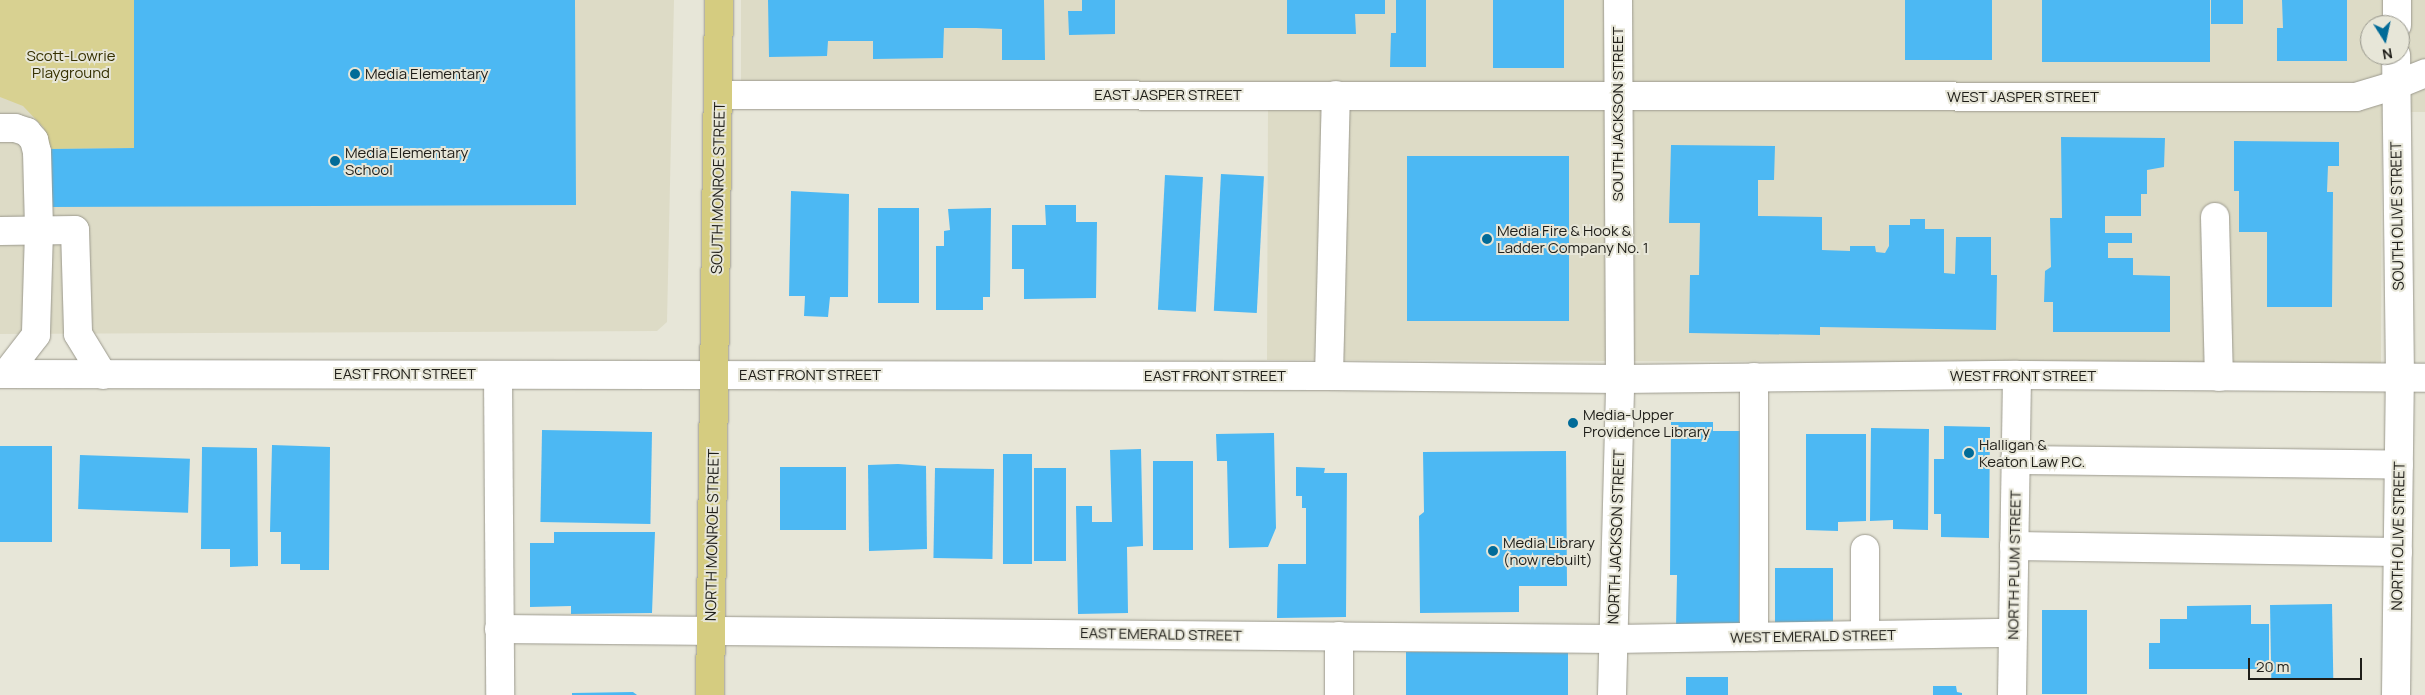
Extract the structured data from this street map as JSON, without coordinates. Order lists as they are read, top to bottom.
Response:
{
  "streets": {
    "main road": ["SOUTH MONROE STREET", "NORTH MONROE STREET"],
    "street": [
      "EAST JASPER STREET",
      "WEST JASPER STREET",
      "SOUTH JACKSON STREET",
      "SOUTH OLIVE STREET",
      "EAST FRONT STREET",
      "WEST FRONT STREET",
      "NORTH OLIVE STREET",
      "NORTH JACKSON STREET",
      "NORTH PLUM STREET",
      "EAST EMERALD STREET",
      "WEST EMERALD STREET"
    ]
  },
  "crossings": [
    ["EAST JASPER STREET", "WEST JASPER STREET"],
    ["EAST JASPER STREET", "SOUTH JACKSON STREET"],
    ["EAST JASPER STREET", "SOUTH MONROE STREET"],
    ["WEST JASPER STREET", "SOUTH JACKSON STREET"],
    ["WEST JASPER STREET", "SOUTH OLIVE STREET"],
    ["SOUTH JACKSON STREET", "EAST FRONT STREET"],
    ["SOUTH JACKSON STREET", "WEST FRONT STREET"],
    ["SOUTH JACKSON STREET", "NORTH JACKSON STREET"],
    ["SOUTH MONROE STREET", "EAST FRONT STREET"],
    ["SOUTH MONROE STREET", "NORTH MONROE STREET"],
    ["SOUTH OLIVE STREET", "WEST FRONT STREET"],
    ["SOUTH OLIVE STREET", "NORTH OLIVE STREET"],
    ["EAST FRONT STREET", "WEST FRONT STREET"],
    ["EAST FRONT STREET", "NORTH MONROE STREET"],
    ["EAST FRONT STREET", "NORTH JACKSON STREET"],
    ["WEST FRONT STREET", "NORTH OLIVE STREET"],
    ["WEST FRONT STREET", "NORTH JACKSON STREET"],
    ["WEST FRONT STREET", "NORTH PLUM STREET"],
    ["NORTH MONROE STREET", "EAST EMERALD STREET"],
    ["NORTH JACKSON STREET", "EAST EMERALD STREET"],
    ["NORTH JACKSON STREET", "WEST EMERALD STREET"],
    ["NORTH PLUM STREET", "WEST EMERALD STREET"],
    ["EAST EMERALD STREET", "WEST EMERALD STREET"]
  ],
  "parks": ["Scott-Lowrie Playground"],
  "places": [
    "Media Elementary",
    "Media Elementary School",
    "Media Fire & Hook & Ladder Company No. 1",
    "Media-Upper Providence Library",
    "Halligan & Keaton Law P.C.",
    "Media Library (now rebuilt)"
  ],
  "scale_bar": "20 m",
  "north": "bottom"
}
